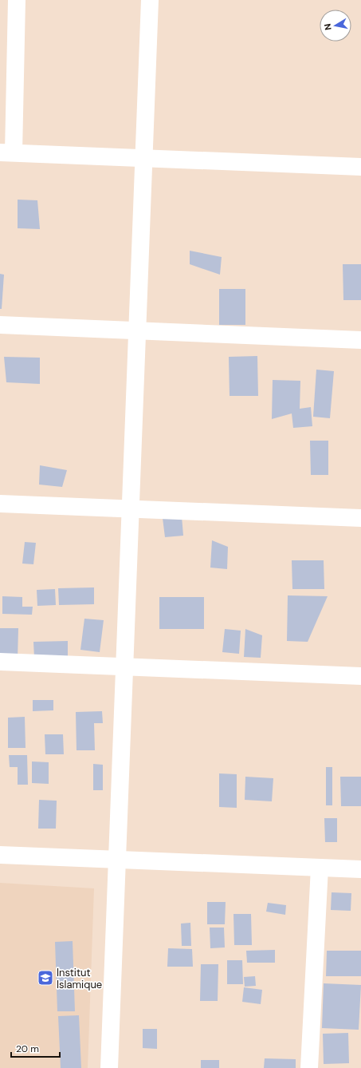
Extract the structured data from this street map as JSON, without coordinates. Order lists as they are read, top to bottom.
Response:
{
  "places": {
    "school or university": ["Institut Islamique"]
  },
  "scale_bar": "20 m",
  "north": "left"
}
